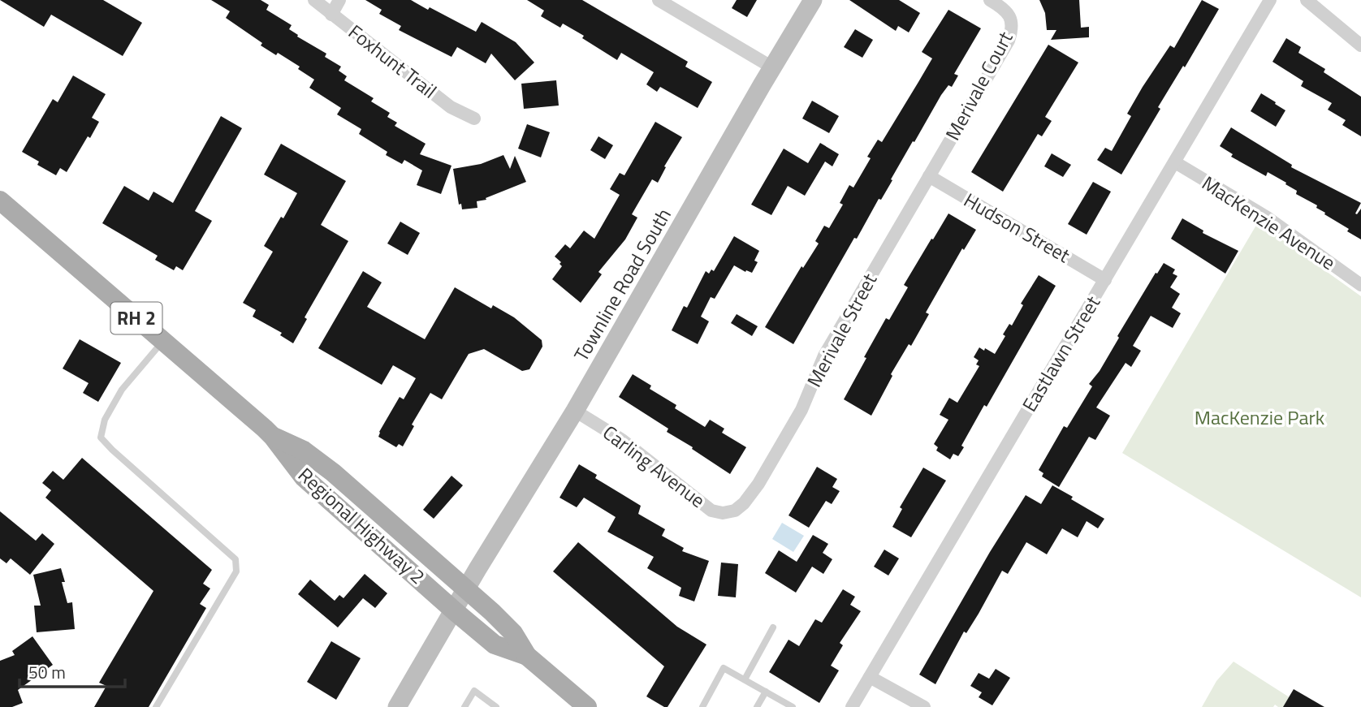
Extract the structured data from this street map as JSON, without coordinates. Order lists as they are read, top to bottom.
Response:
{
  "streets": {
    "main road": ["Townline Road South", "RH 2", "Regional Highway 2"],
    "street": [
      "Foxhunt Trail",
      "Merivale Court",
      "MacKenzie Avenue",
      "Hudson Street",
      "Merivale Street",
      "Eastlawn Street",
      "Carling Avenue"
    ]
  },
  "crossings": [
    ["Merivale Court", "Hudson Street"],
    ["Merivale Court", "Merivale Street"],
    ["MacKenzie Avenue", "Eastlawn Street"],
    ["Hudson Street", "Merivale Street"],
    ["Hudson Street", "Eastlawn Street"],
    ["Townline Road South", "Carling Avenue"],
    ["Townline Road South", "Regional Highway 2"],
    ["Merivale Street", "Carling Avenue"]
  ],
  "parks": ["MacKenzie Park"],
  "scale_bar": "50 m"
}
